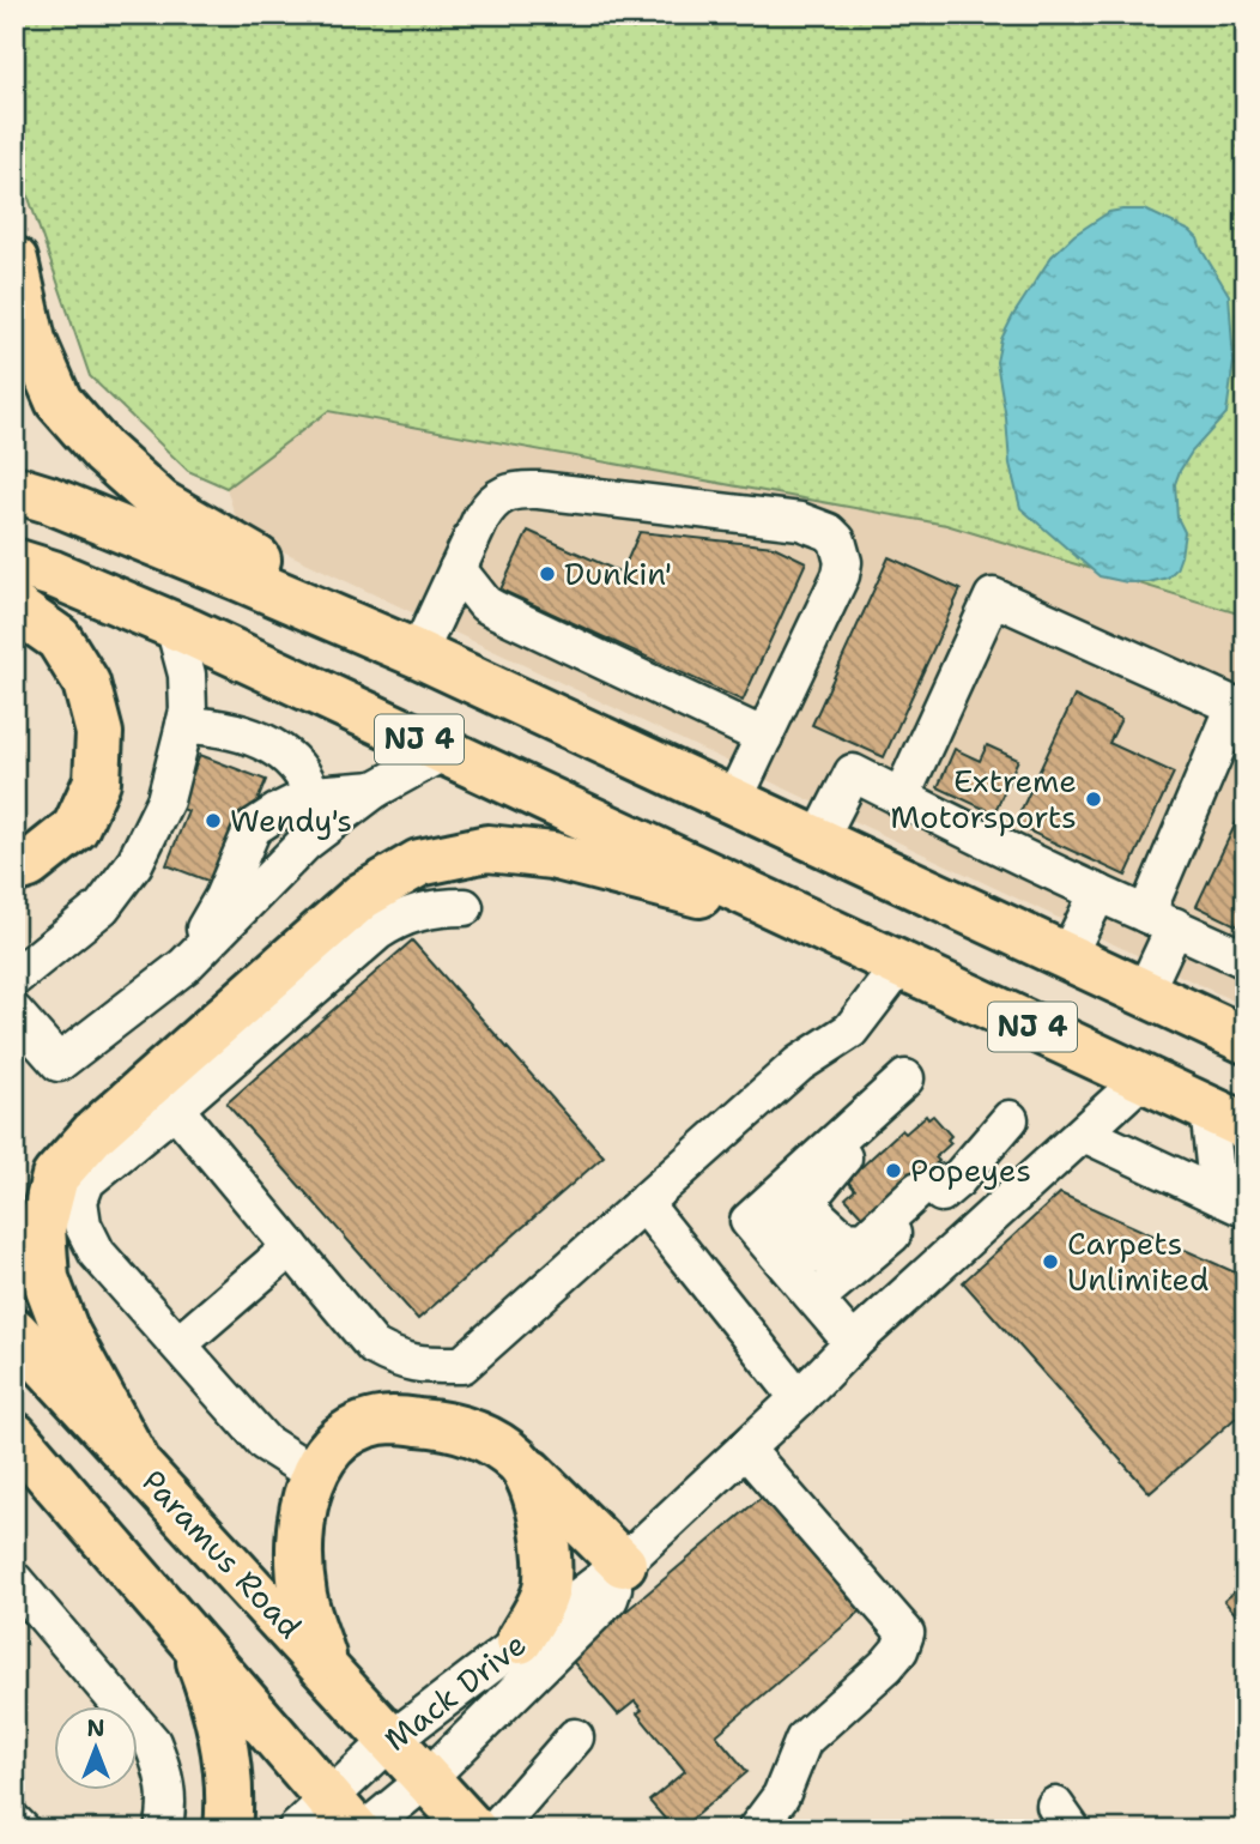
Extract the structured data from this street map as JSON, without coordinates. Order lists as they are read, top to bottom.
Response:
{
  "streets": {
    "main road": ["NJ 4", "Paramus Road"],
    "lane": ["Mack Drive"]
  },
  "crossings": [
    ["NJ 4", "Mack Drive"],
    ["Paramus Road", "Mack Drive"]
  ],
  "places": [
    "Dunkin'",
    "Extreme Motorsports",
    "Wendy's",
    "Popeyes",
    "Carpets Unlimited"
  ],
  "north": "top"
}
